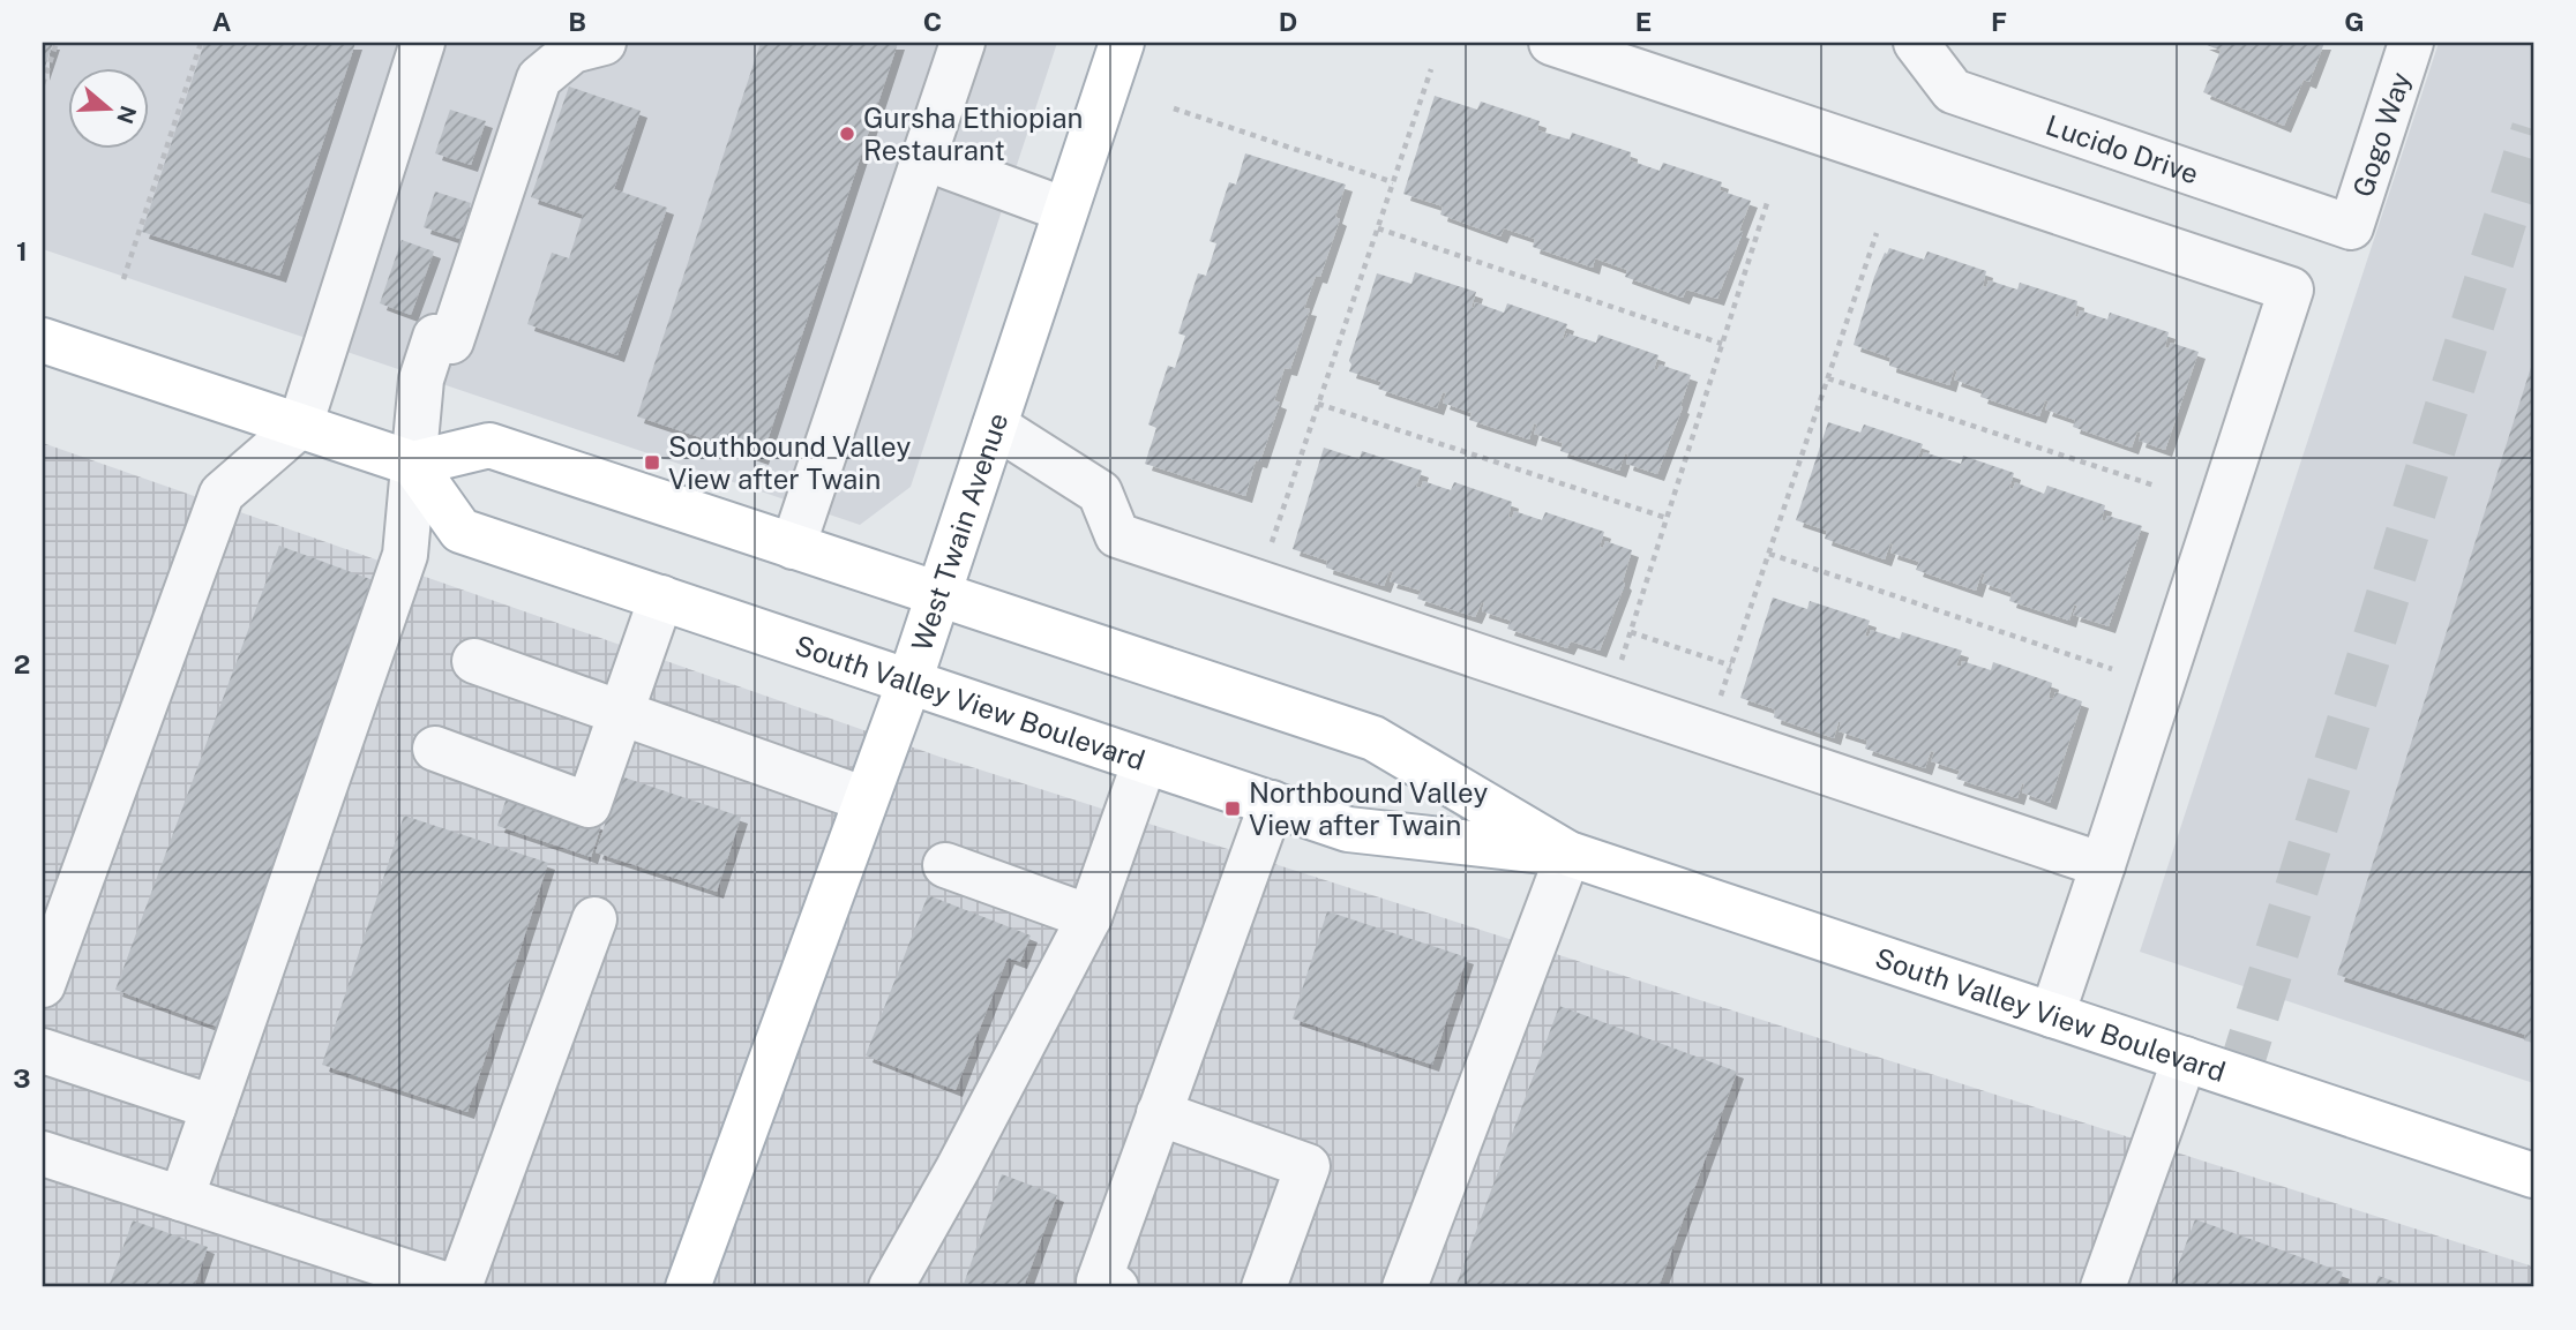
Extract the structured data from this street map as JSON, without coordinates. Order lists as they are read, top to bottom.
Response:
{
  "streets": {
    "main road": ["West Twain Avenue", "South Valley View Boulevard"],
    "street": ["Gogo Way", "Lucido Drive"]
  },
  "crossings": [
    ["Gogo Way", "Lucido Drive"],
    ["West Twain Avenue", "South Valley View Boulevard"]
  ],
  "places": {
    "other": ["Gursha Ethiopian Restaurant"],
    "transit": ["Southbound Valley View after Twain", "Northbound Valley View after Twain"]
  },
  "north": "right",
  "grid": {
    "columns": [
      "A",
      "B",
      "C",
      "D",
      "E",
      "F",
      "G"
    ],
    "rows": ["1", "2", "3"]
  }
}
